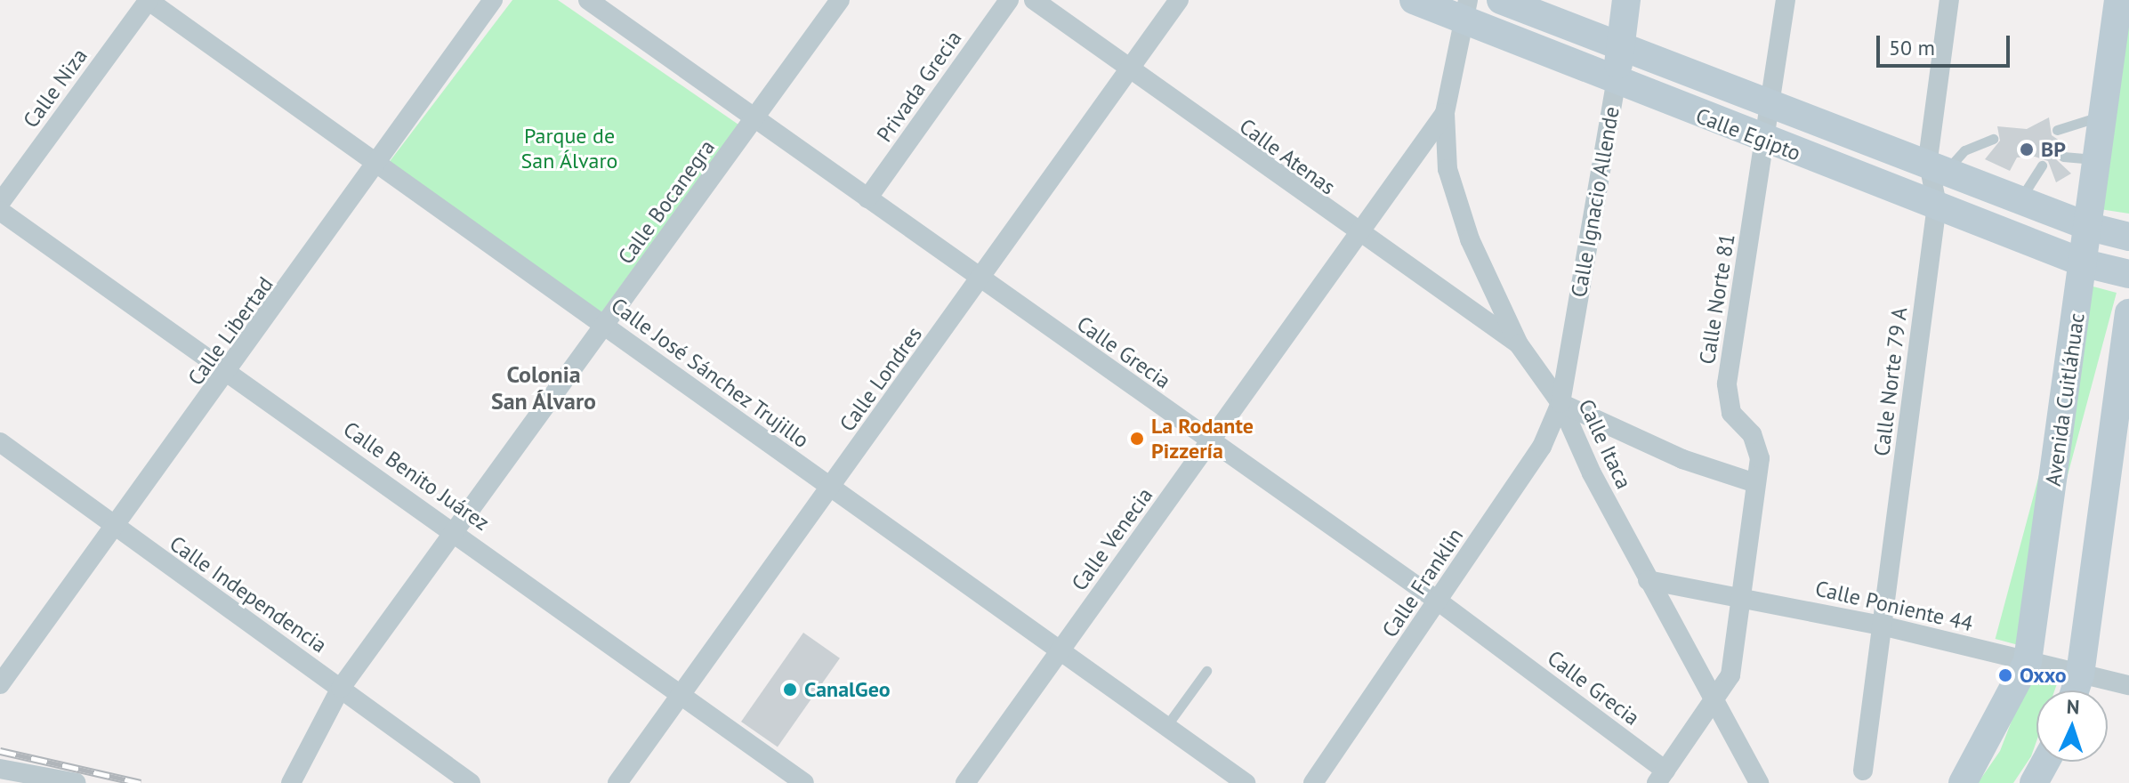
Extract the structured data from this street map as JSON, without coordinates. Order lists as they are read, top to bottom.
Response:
{
  "streets": {
    "street": [
      "Privada Grecia",
      "Calle Niza",
      "Calle Egipto",
      "Calle Atenas",
      "Calle Bocanegra",
      "Calle Ignacio Allende",
      "Calle Norte 81",
      "Calle Libertad",
      "Calle Grecia",
      "Calle José Sánchez Trujillo",
      "Calle Londres",
      "Calle Norte 79 A",
      "Avenida Cuitláhuac",
      "Calle Itaca",
      "Calle Benito Juárez",
      "Calle Venecia",
      "Calle Franklin",
      "Calle Independencia",
      "Calle Poniente 44"
    ]
  },
  "crossings": [
    ["Privada Grecia", "Calle Grecia"],
    ["Calle Niza", "Calle José Sánchez Trujillo"],
    ["Calle Egipto", "Calle Ignacio Allende"],
    ["Calle Egipto", "Calle Norte 81"],
    ["Calle Egipto", "Calle Norte 79 A"],
    ["Calle Egipto", "Avenida Cuitláhuac"],
    ["Calle Atenas", "Calle Londres"],
    ["Calle Atenas", "Calle Itaca"],
    ["Calle Atenas", "Calle Venecia"],
    ["Calle Bocanegra", "Calle Grecia"],
    ["Calle Bocanegra", "Calle José Sánchez Trujillo"],
    ["Calle Bocanegra", "Calle Benito Juárez"],
    ["Calle Bocanegra", "Calle Independencia"],
    ["Calle Ignacio Allende", "Calle Itaca"],
    ["Calle Ignacio Allende", "Calle Franklin"],
    ["Calle Norte 81", "Calle Grecia"],
    ["Calle Norte 81", "Calle Itaca"],
    ["Calle Norte 81", "Calle Poniente 44"],
    ["Calle Libertad", "Calle José Sánchez Trujillo"],
    ["Calle Libertad", "Calle Benito Juárez"],
    ["Calle Libertad", "Calle Independencia"],
    ["Calle Grecia", "Calle Londres"],
    ["Calle Grecia", "Calle Venecia"],
    ["Calle Grecia", "Calle Franklin"],
    ["Calle José Sánchez Trujillo", "Calle Londres"],
    ["Calle José Sánchez Trujillo", "Calle Venecia"],
    ["Calle Londres", "Calle Benito Juárez"],
    ["Calle Norte 79 A", "Calle Poniente 44"],
    ["Avenida Cuitláhuac", "Calle Poniente 44"],
    ["Calle Itaca", "Calle Venecia"],
    ["Calle Itaca", "Calle Franklin"],
    ["Calle Itaca", "Calle Poniente 44"]
  ],
  "districts": ["Colonia San Álvaro"],
  "parks": ["Parque de San Álvaro"],
  "places": [
    "BP",
    "La Rodante Pizzería",
    "Oxxo",
    "CanalGeo"
  ],
  "scale_bar": "50 m",
  "north": "top"
}
